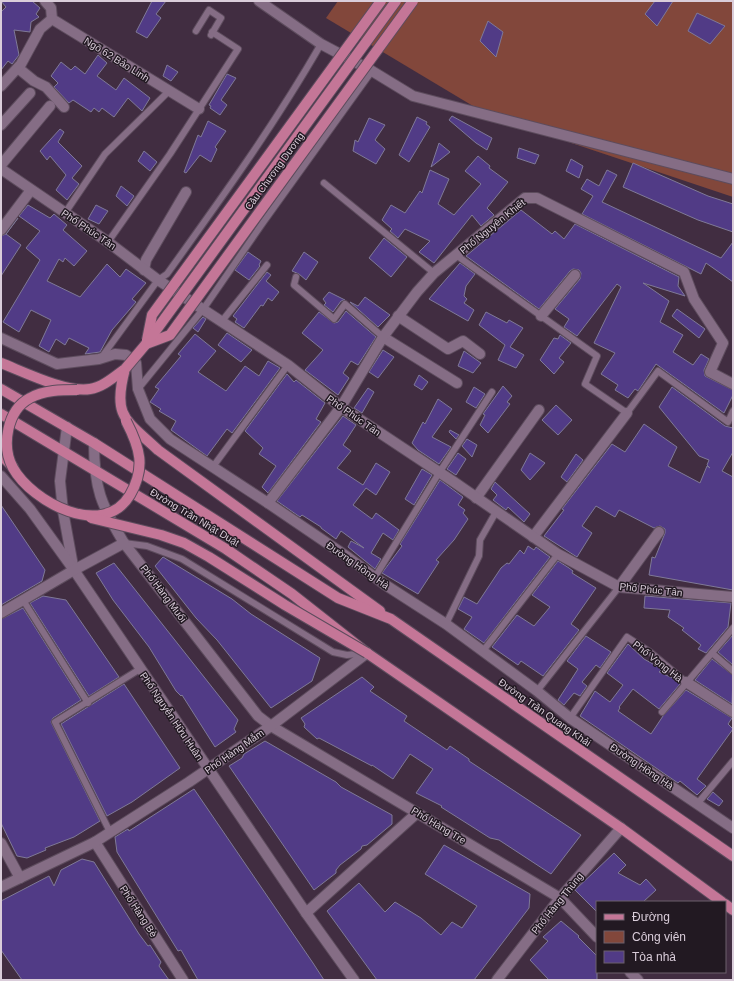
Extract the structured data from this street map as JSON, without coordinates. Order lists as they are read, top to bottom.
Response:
{
  "streets": {
    "main road": ["Cầu Chương Dương", "Đường Trần Nhật Duật", "Đường Trần Quang Khải"],
    "street": [
      "Ngõ 62 Bảo Linh",
      "Phố Nguyên Khiết",
      "Phố Phúc Tân",
      "Đường Hồng Hà",
      "Phố Hàng Muối",
      "Phố Vọng Hà",
      "Phố Nguyễn Hữu Huân",
      "Phố Hàng Mắm",
      "Phố Hàng Tre",
      "Phố Hàng Thùng",
      "Phố Hàng Bè"
    ]
  },
  "crossings": [
    ["Phố Nguyên Khiết", "Phố Phúc Tân"],
    ["Phố Nguyên Khiết", "Đường Hồng Hà"],
    ["Đường Trần Nhật Duật", "Phố Hàng Muối"],
    ["Đường Trần Nhật Duật", "Đường Trần Quang Khải"],
    ["Đường Trần Nhật Duật", "Phố Nguyễn Hữu Huân"],
    ["Đường Trần Nhật Duật", "Phố Hàng Mắm"],
    ["Đường Hồng Hà", "Phố Vọng Hà"],
    ["Phố Hàng Muối", "Phố Hàng Mắm"],
    ["Phố Hàng Muối", "Phố Hàng Tre"],
    ["Phố Nguyễn Hữu Huân", "Phố Hàng Mắm"],
    ["Phố Hàng Mắm", "Phố Hàng Tre"],
    ["Phố Hàng Mắm", "Phố Hàng Bè"],
    ["Phố Hàng Tre", "Phố Hàng Thùng"]
  ],
  "legend": ["Đường", "Công viên", "Tòa nhà"]
}
